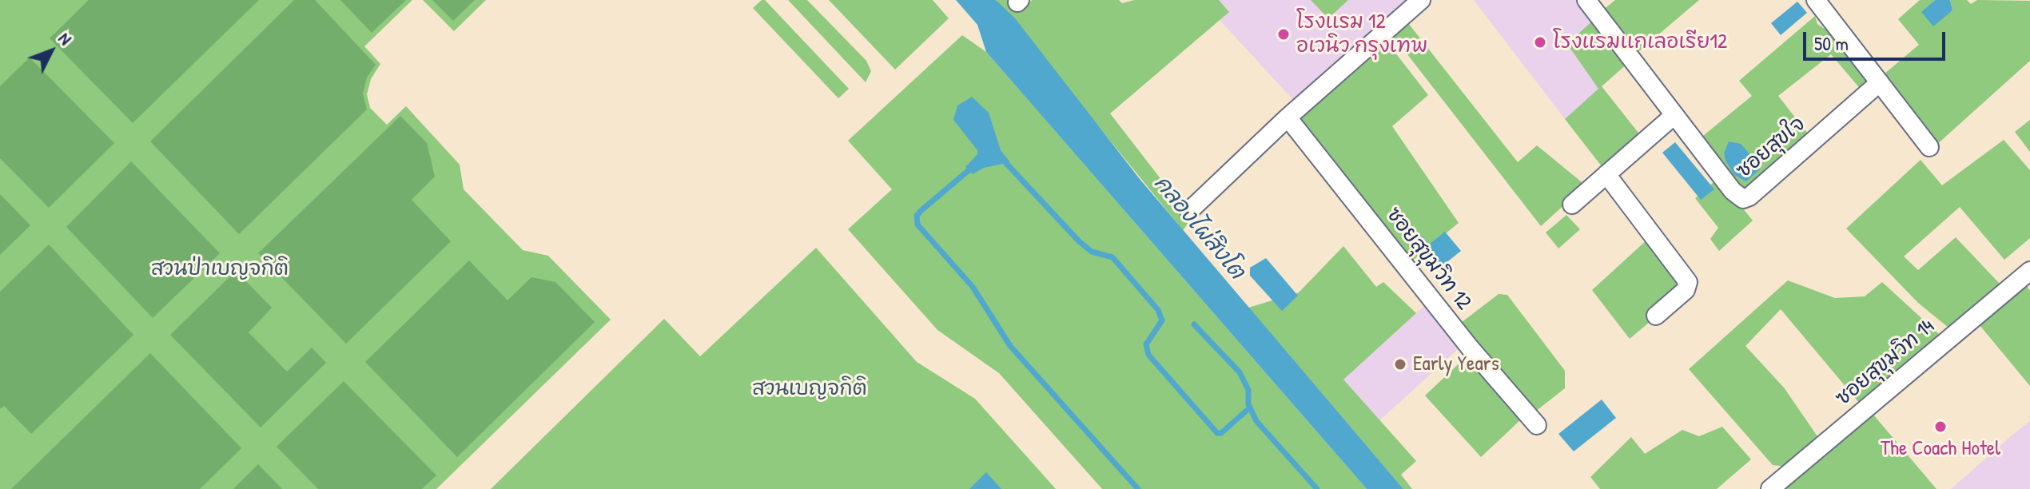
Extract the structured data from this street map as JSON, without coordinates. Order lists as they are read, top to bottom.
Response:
{
  "streets": {
    "street": ["ซอยสุขใจ", "ซอยสุขุมวิท 12", "ซอยสุขุมวิท 14"]
  },
  "water": ["คลองไผ่สิงโต"],
  "parks": ["สวนป่าเบญจกิติ", "สวนเบญจกิติ"],
  "places": [
    "โรงแรม 12 อเวนิว กรุงเทพ",
    "โรงแรมแกเลอเรีย12",
    "Early Years",
    "The Coach Hotel"
  ],
  "scale_bar": "50 m",
  "north": "top right"
}
